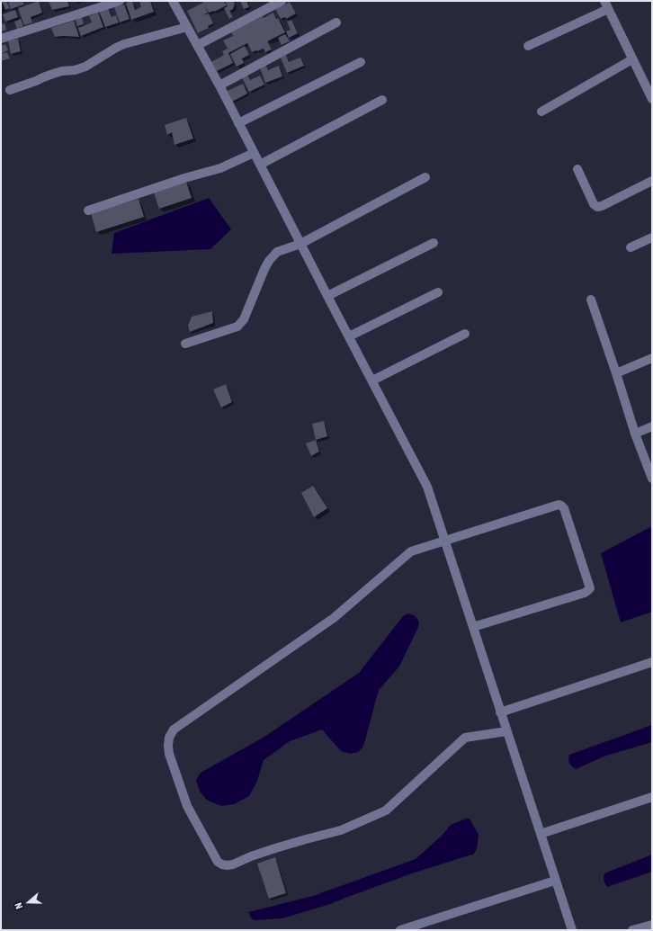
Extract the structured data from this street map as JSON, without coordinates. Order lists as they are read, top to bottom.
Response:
{
  "north": "left"
}
